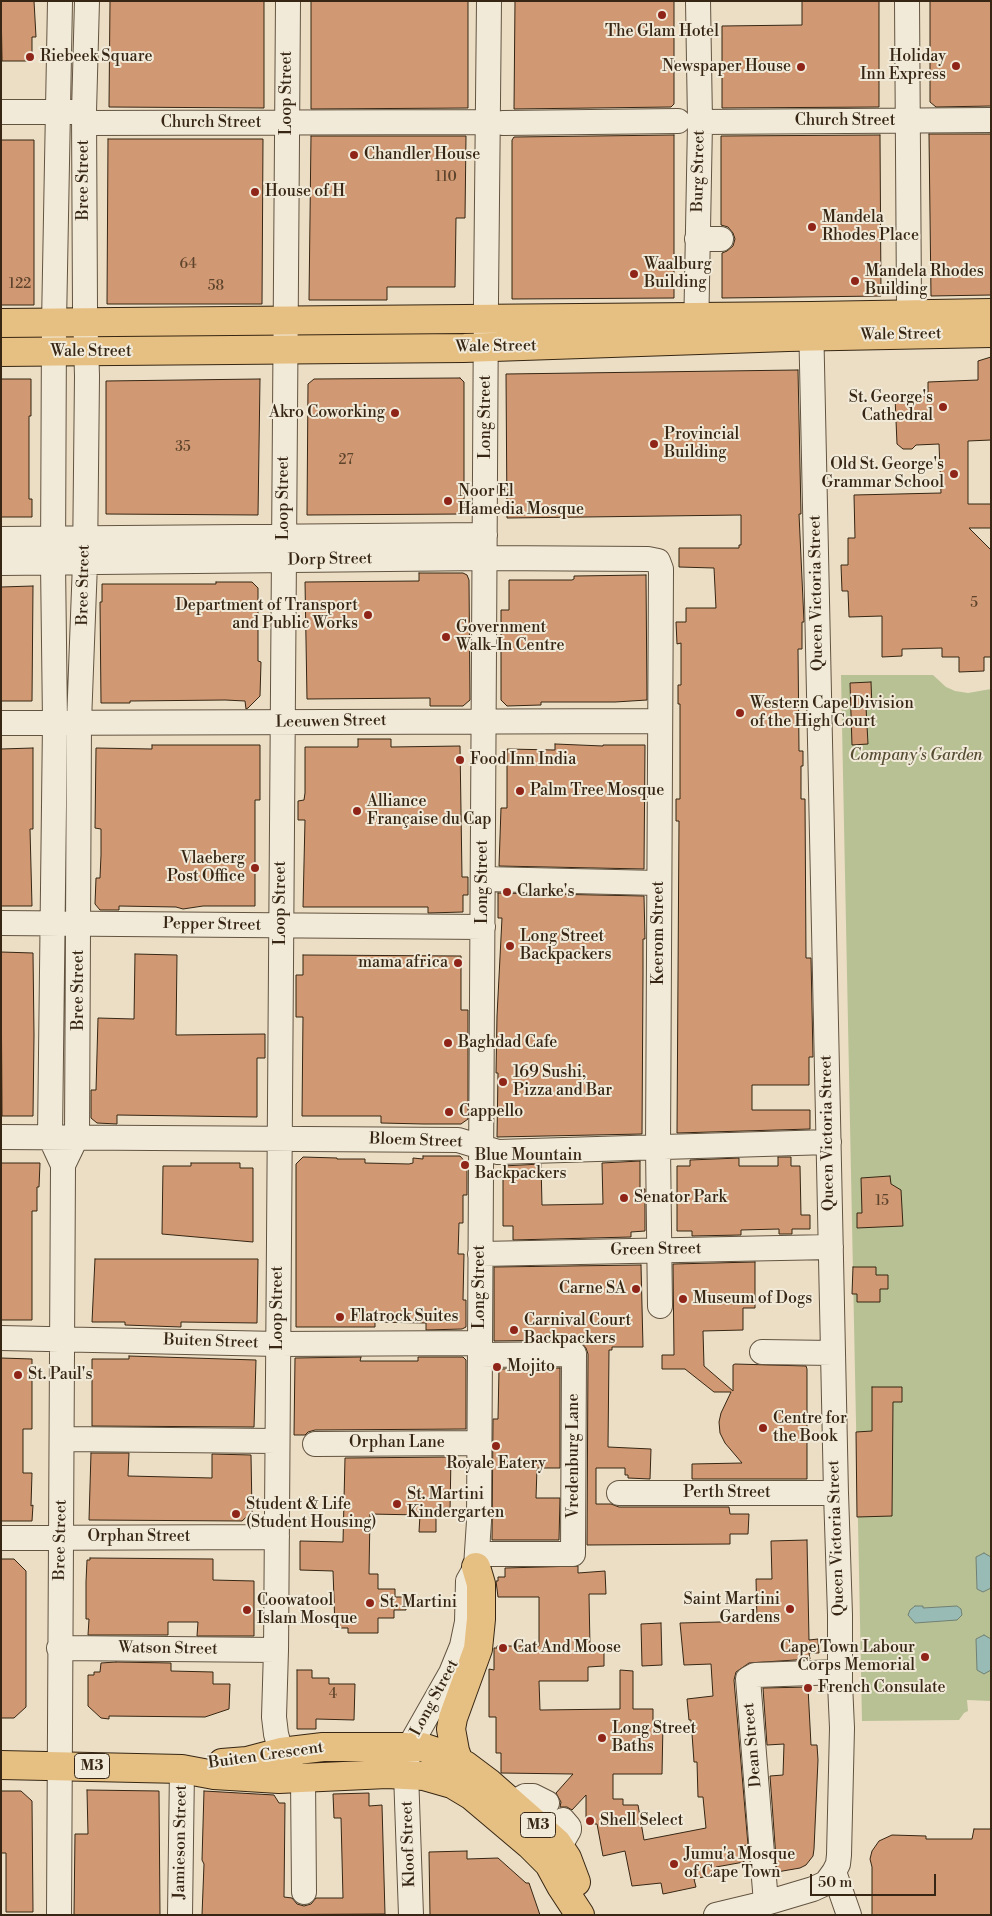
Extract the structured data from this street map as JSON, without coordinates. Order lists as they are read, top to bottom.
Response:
{
  "streets": {
    "main road": ["Wale Street", "Buiten Crescent", "M3"],
    "street": [
      "Loop Street",
      "Church Street",
      "Burg Street",
      "Bree Street",
      "Long Street",
      "Dorp Street",
      "Queen Victoria Street",
      "Leeuwen Street",
      "Pepper Street",
      "Keerom Street",
      "Bloem Street",
      "Green Street",
      "Buiten Street",
      "Orphan Lane",
      "Vredenburg Lane",
      "Perth Street",
      "Orphan Street",
      "Watson Street",
      "Dean Street",
      "Jamieson Street",
      "Kloof Street"
    ]
  },
  "crossings": [
    ["Loop Street", "Church Street"],
    ["Loop Street", "Wale Street"],
    ["Loop Street", "Dorp Street"],
    ["Loop Street", "Leeuwen Street"],
    ["Loop Street", "Pepper Street"],
    ["Loop Street", "Bloem Street"],
    ["Loop Street", "Buiten Street"],
    ["Loop Street", "Orphan Street"],
    ["Loop Street", "Watson Street"],
    ["Loop Street", "Buiten Crescent"],
    ["Church Street", "Burg Street"],
    ["Church Street", "Bree Street"],
    ["Church Street", "Long Street"],
    ["Burg Street", "Wale Street"],
    ["Bree Street", "Wale Street"],
    ["Bree Street", "Dorp Street"],
    ["Bree Street", "Leeuwen Street"],
    ["Bree Street", "Pepper Street"],
    ["Bree Street", "Bloem Street"],
    ["Bree Street", "Buiten Street"],
    ["Bree Street", "Orphan Street"],
    ["Bree Street", "Watson Street"],
    ["Bree Street", "Buiten Crescent"],
    ["Wale Street", "Long Street"],
    ["Wale Street", "Queen Victoria Street"],
    ["Long Street", "Dorp Street"],
    ["Long Street", "Leeuwen Street"],
    ["Long Street", "Pepper Street"],
    ["Long Street", "Bloem Street"],
    ["Long Street", "Green Street"],
    ["Long Street", "Buiten Street"],
    ["Long Street", "Orphan Lane"],
    ["Long Street", "Vredenburg Lane"],
    ["Long Street", "Buiten Crescent"],
    ["Long Street", "M3"],
    ["Long Street", "Kloof Street"],
    ["Dorp Street", "Keerom Street"],
    ["Queen Victoria Street", "Bloem Street"],
    ["Queen Victoria Street", "Green Street"],
    ["Queen Victoria Street", "Perth Street"],
    ["Queen Victoria Street", "Dean Street"],
    ["Leeuwen Street", "Keerom Street"],
    ["Keerom Street", "Bloem Street"],
    ["Keerom Street", "Green Street"],
    ["Buiten Street", "Vredenburg Lane"],
    ["Buiten Crescent", "M3"],
    ["Buiten Crescent", "Jamieson Street"],
    ["Buiten Crescent", "Kloof Street"],
    ["M3", "Kloof Street"]
  ],
  "parks": ["Company's Garden"],
  "places": [
    "The Glam Hotel",
    "Riebeek Square",
    "Holiday Inn Express",
    "Newspaper House",
    "Chandler House",
    "House of H",
    "Mandela Rhodes Place",
    "Waalburg Building",
    "Mandela Rhodes Building",
    "St. George's Cathedral",
    "Akro Coworking",
    "Provincial Building",
    "Old St. George's Grammar School",
    "Noor El Hamedia Mosque",
    "Department of Transport and Public Works",
    "Government Walk-In Centre",
    "Western Cape Division of the High Court",
    "Food Inn India",
    "Palm Tree Mosque",
    "Alliance Française du Cap",
    "Vlaeberg Post Office",
    "Clarke's",
    "Long Street Backpackers",
    "mama africa",
    "Baghdad Cafe",
    "169 Sushi, Pizza and Bar",
    "Cappello",
    "Blue Mountain Backpackers",
    "Senator Park",
    "Carne SA",
    "Museum of Dogs",
    "Flatrock Suites",
    "Carnival Court Backpackers",
    "Mojito",
    "St. Paul's",
    "Centre for the Book",
    "Royale Eatery",
    "St. Martini Kindergarten",
    "Student & Life (Student Housing)",
    "St. Martini",
    "Saint Martini Gardens",
    "Coowatool Islam Mosque",
    "Cat And Moose",
    "Cape Town Labour Corps Memorial",
    "French Consulate",
    "Long Street Baths",
    "Shell Select",
    "Jumu'a Mosque of Cape Town"
  ],
  "house_numbers": [
    "110",
    "64",
    "122",
    "58",
    "35",
    "27",
    "5",
    "15",
    "4"
  ],
  "scale_bar": "50 m"
}
